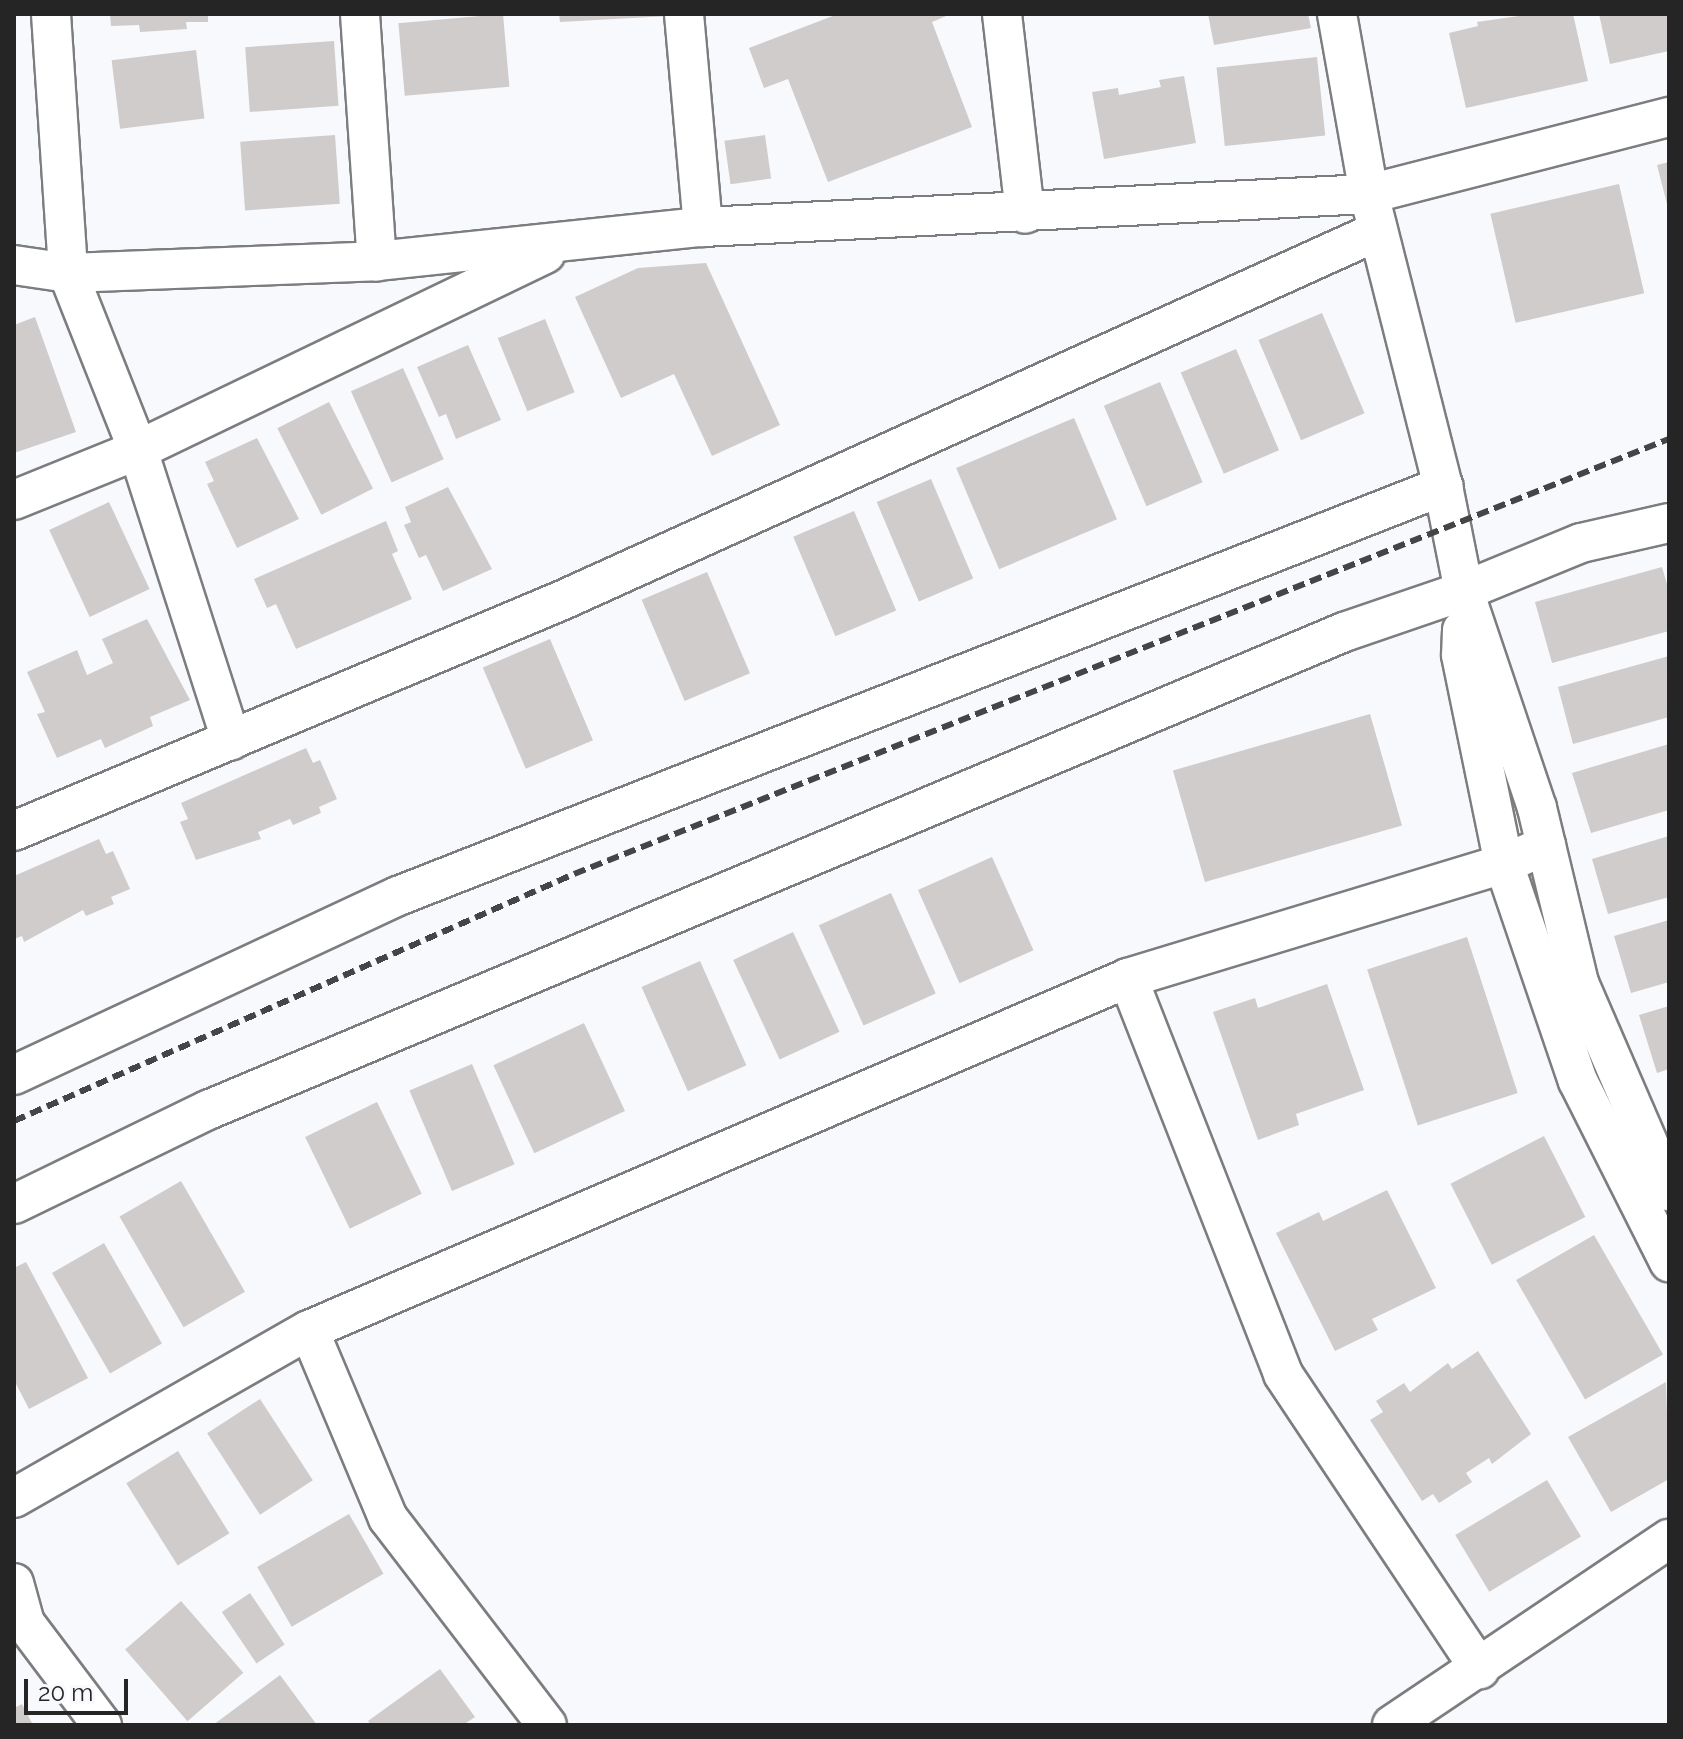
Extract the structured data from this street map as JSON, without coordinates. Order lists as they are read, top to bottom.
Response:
{
  "scale_bar": "20 m"
}
